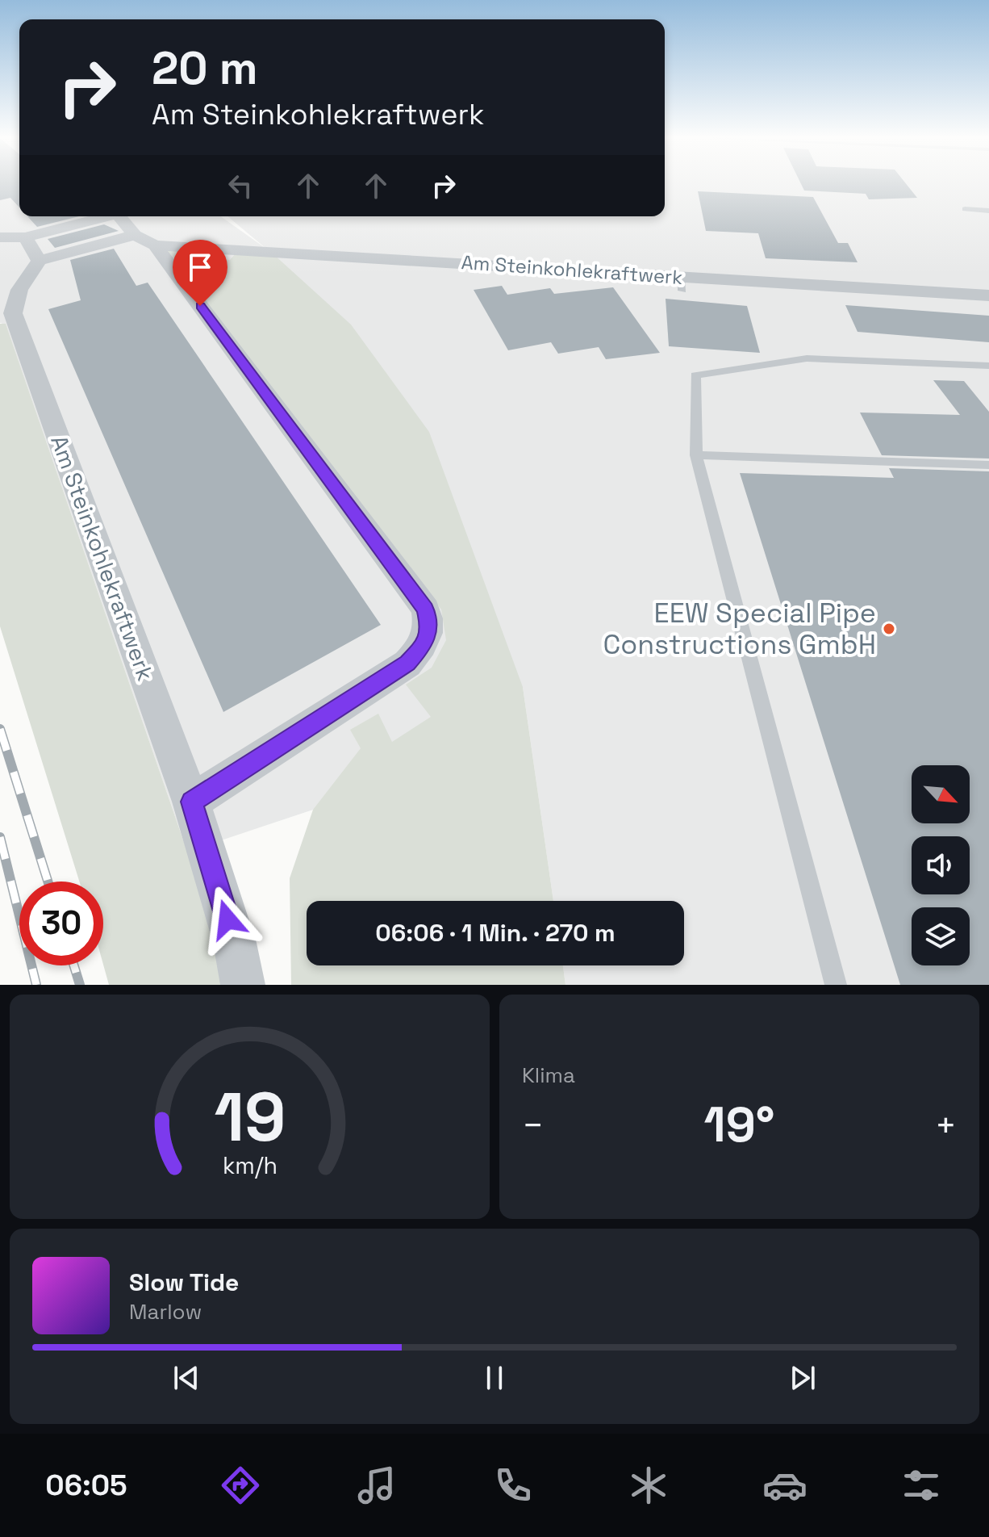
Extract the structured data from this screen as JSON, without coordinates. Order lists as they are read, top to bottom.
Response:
{
  "streets": {
    "street": ["Am Steinkohlekraftwerk"]
  },
  "places": ["EEW Special Pipe Constructions GmbH"],
  "north": "bottom right",
  "page": {
    "turn": ["20 m", "Am Steinkohlekraftwerk"],
    "limit": "30",
    "trip": "06:06 · 1 Min. · 270 m",
    "tile": "Klima",
    "heat": ["−", "19°", "+"],
    "song": ["Slow Tide", "Marlow"],
    "tabs": "06:05",
    "gauge": ["19", "km/h"]
  }
}
